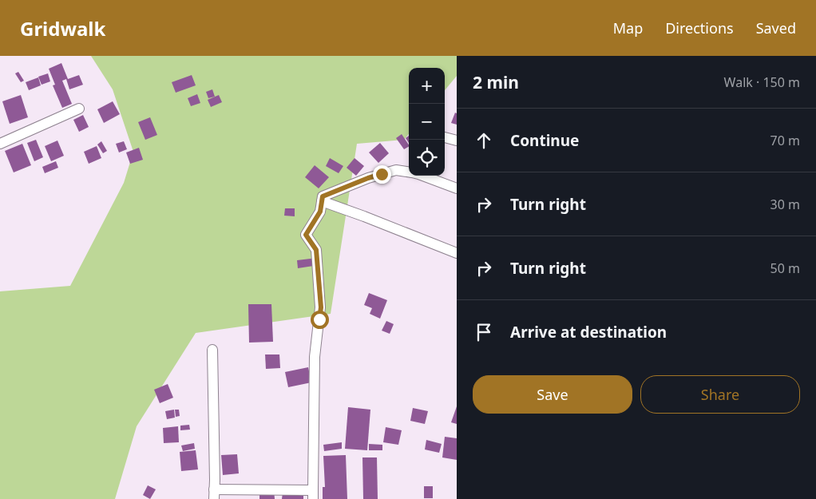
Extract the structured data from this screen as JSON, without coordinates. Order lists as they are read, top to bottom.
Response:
{
  "page": {
    "header": "Gridwalk",
    "nav": ["Map", "Directions", "Saved"],
    "heading": ["2 min", "Walk · 150 m"],
    "map_buttons": ["+", "−"],
    "list": [
      ["Continue", "70 m"],
      ["Turn right", "30 m"],
      ["Turn right", "50 m"],
      "Arrive at destination"
    ],
    "buttons": ["Save", "Share"]
  }
}
